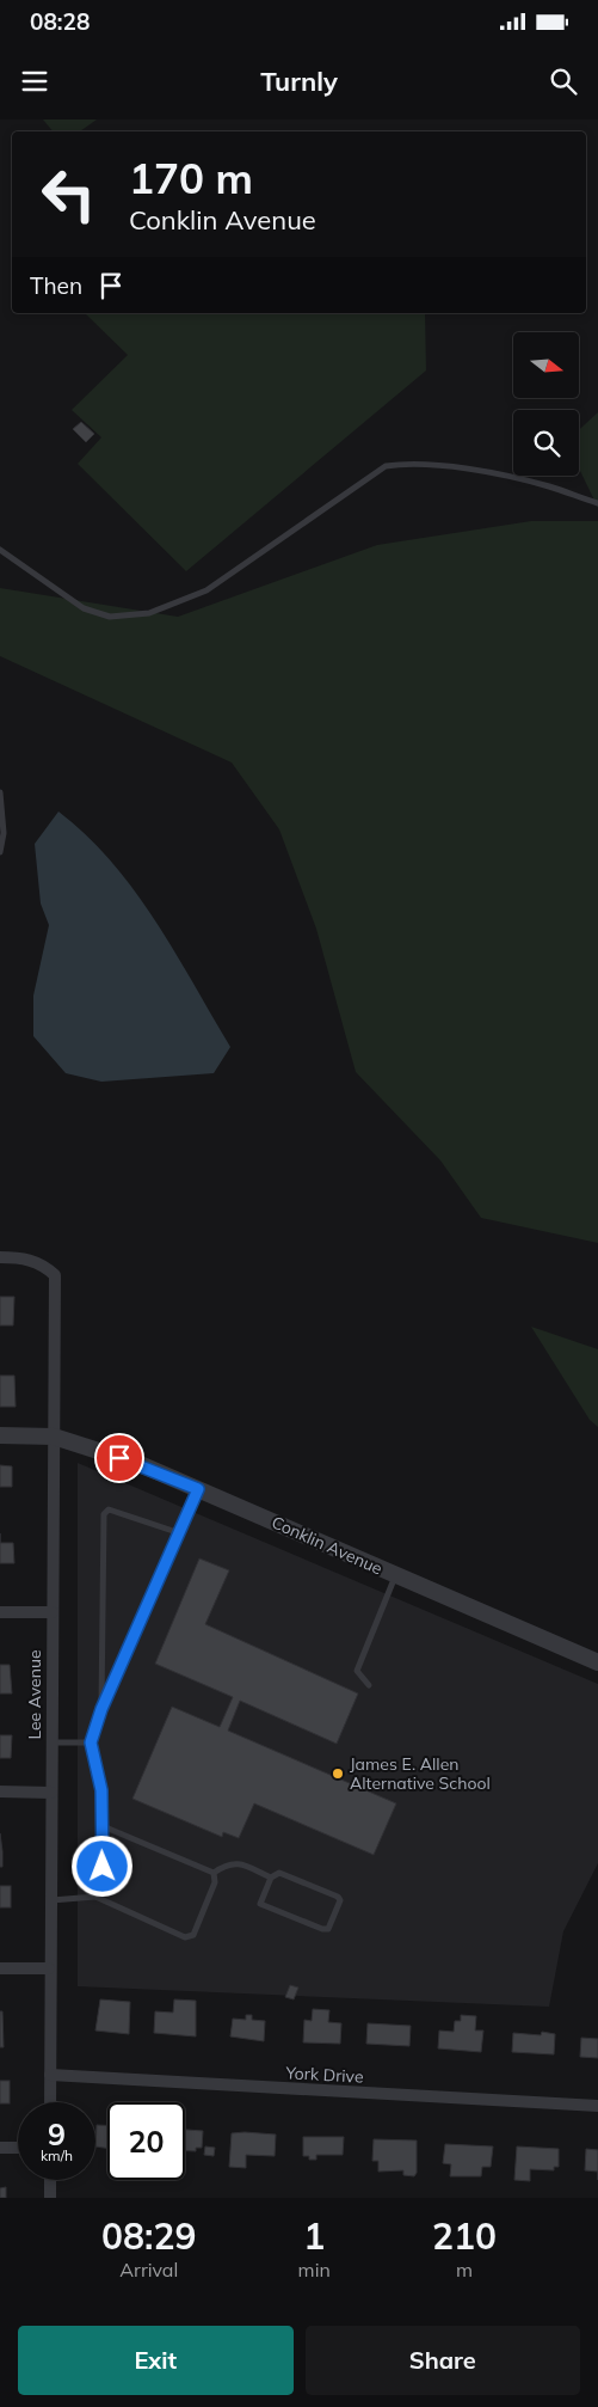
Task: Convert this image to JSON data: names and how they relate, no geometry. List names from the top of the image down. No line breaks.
{"streets":{"street":["Conklin Avenue","Lee Avenue","York Drive"]},"crossings":[["Conklin Avenue","Lee Avenue"],["Lee Avenue","York Drive"]],"places":["James E. Allen Alternative School"],"north":"right","page":{"status":"08:28","header":"Turnly","turn":["170 m","Conklin Avenue"],"then":"Then","speed":"9 km/h","limit":"20","eta":["08:29","Arrival","1","min","210","m"],"buttons":["Exit","Share"]}}
